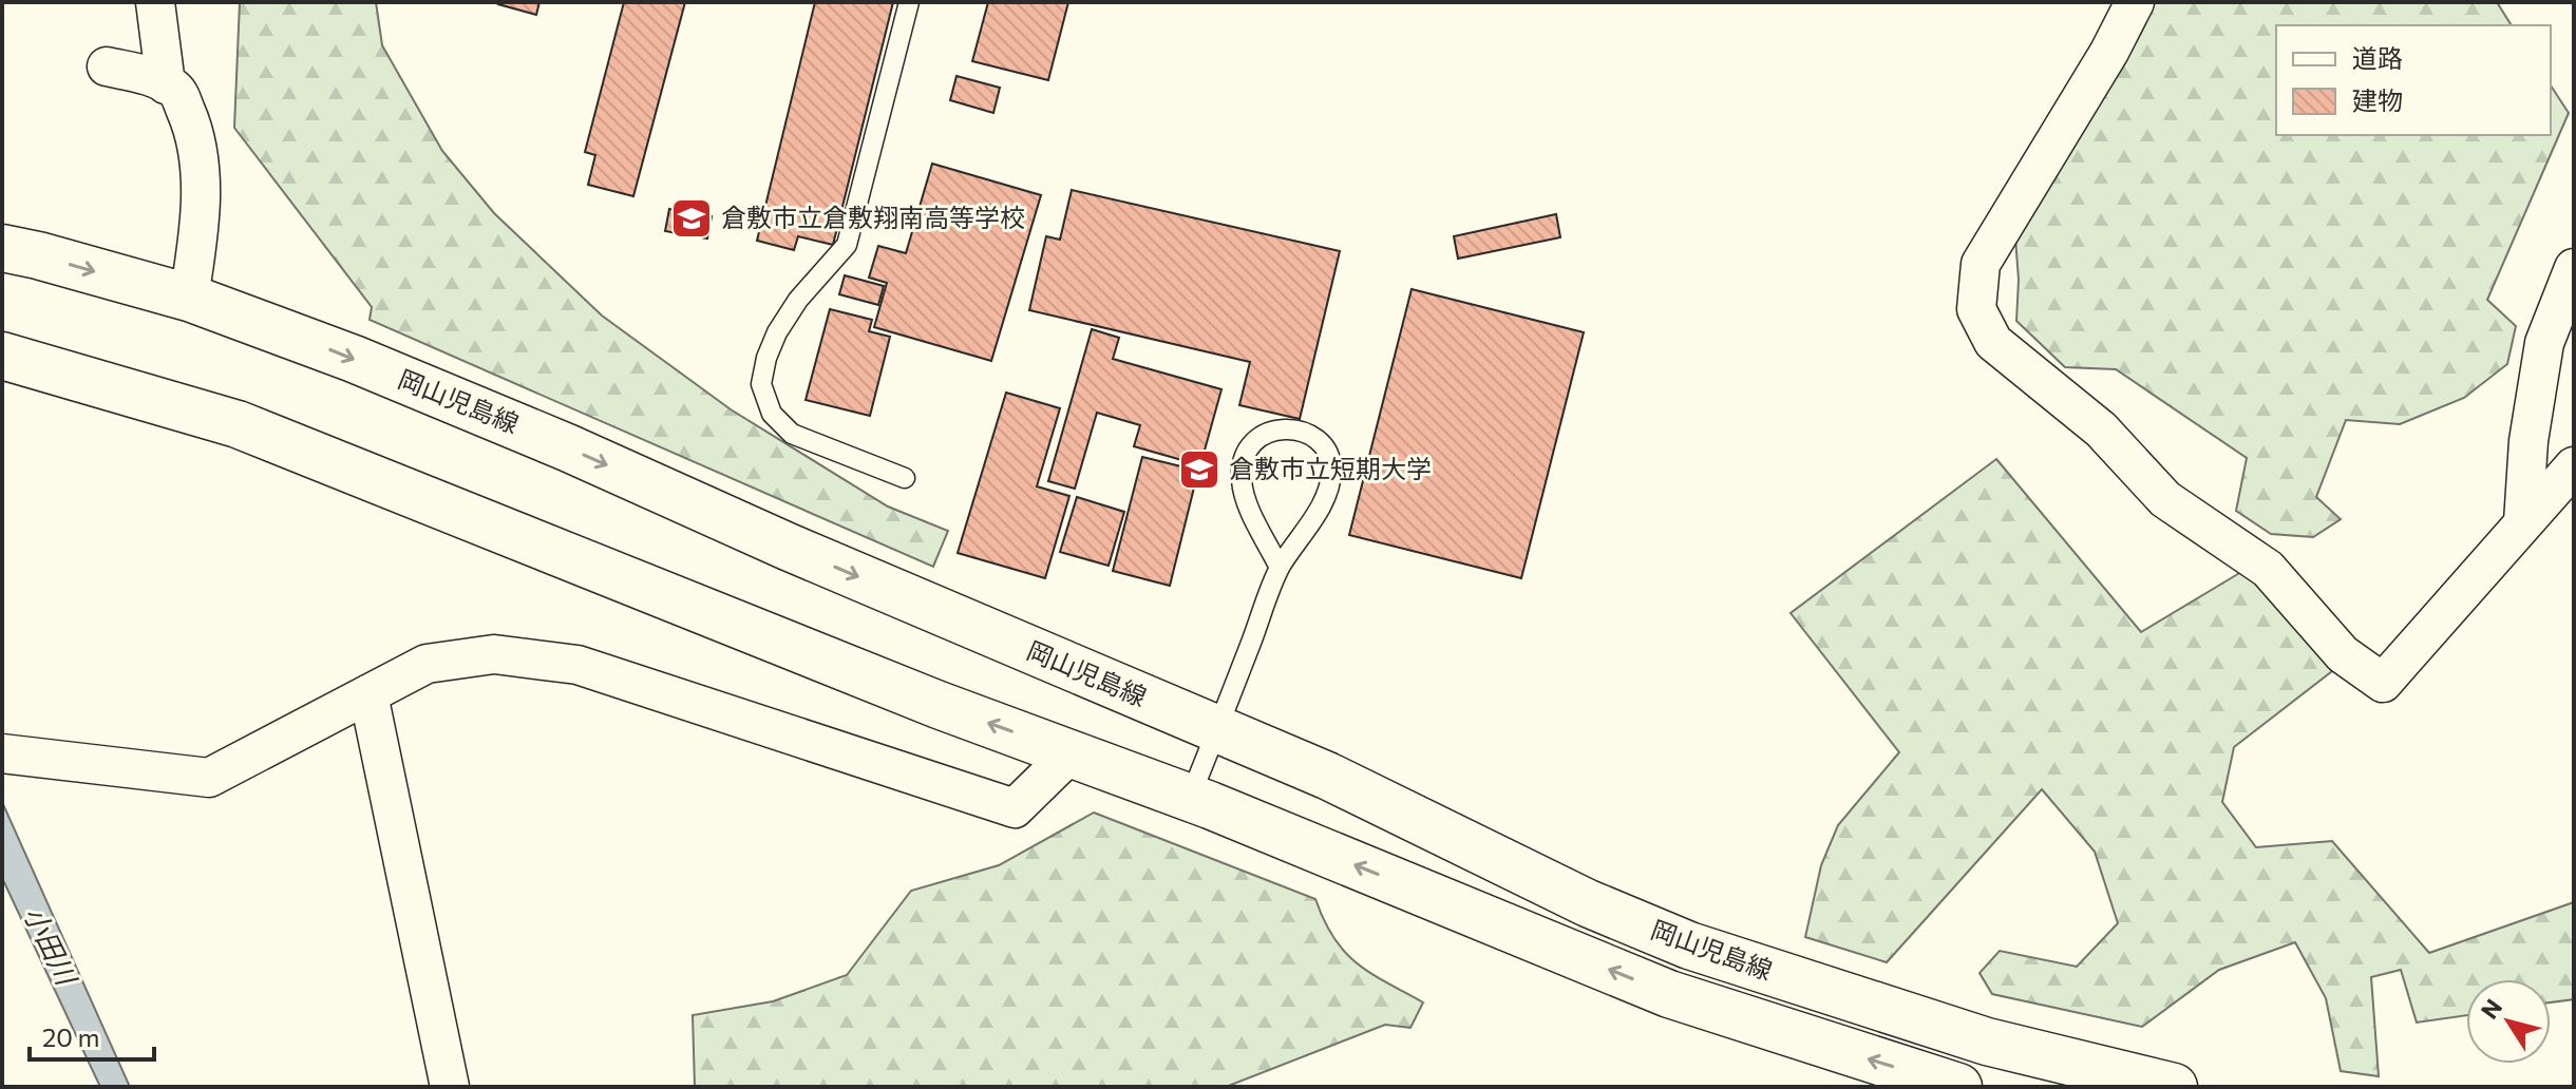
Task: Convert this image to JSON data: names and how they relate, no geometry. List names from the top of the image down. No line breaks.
{"streets":{"main road":["岡山児島線"]},"water":["小田川"],"places":{"school or university":["倉敷市立倉敷翔南高等学校","倉敷市立短期大学"]},"legend":["道路","建物"],"scale_bar":"20 m","north":"top left"}
